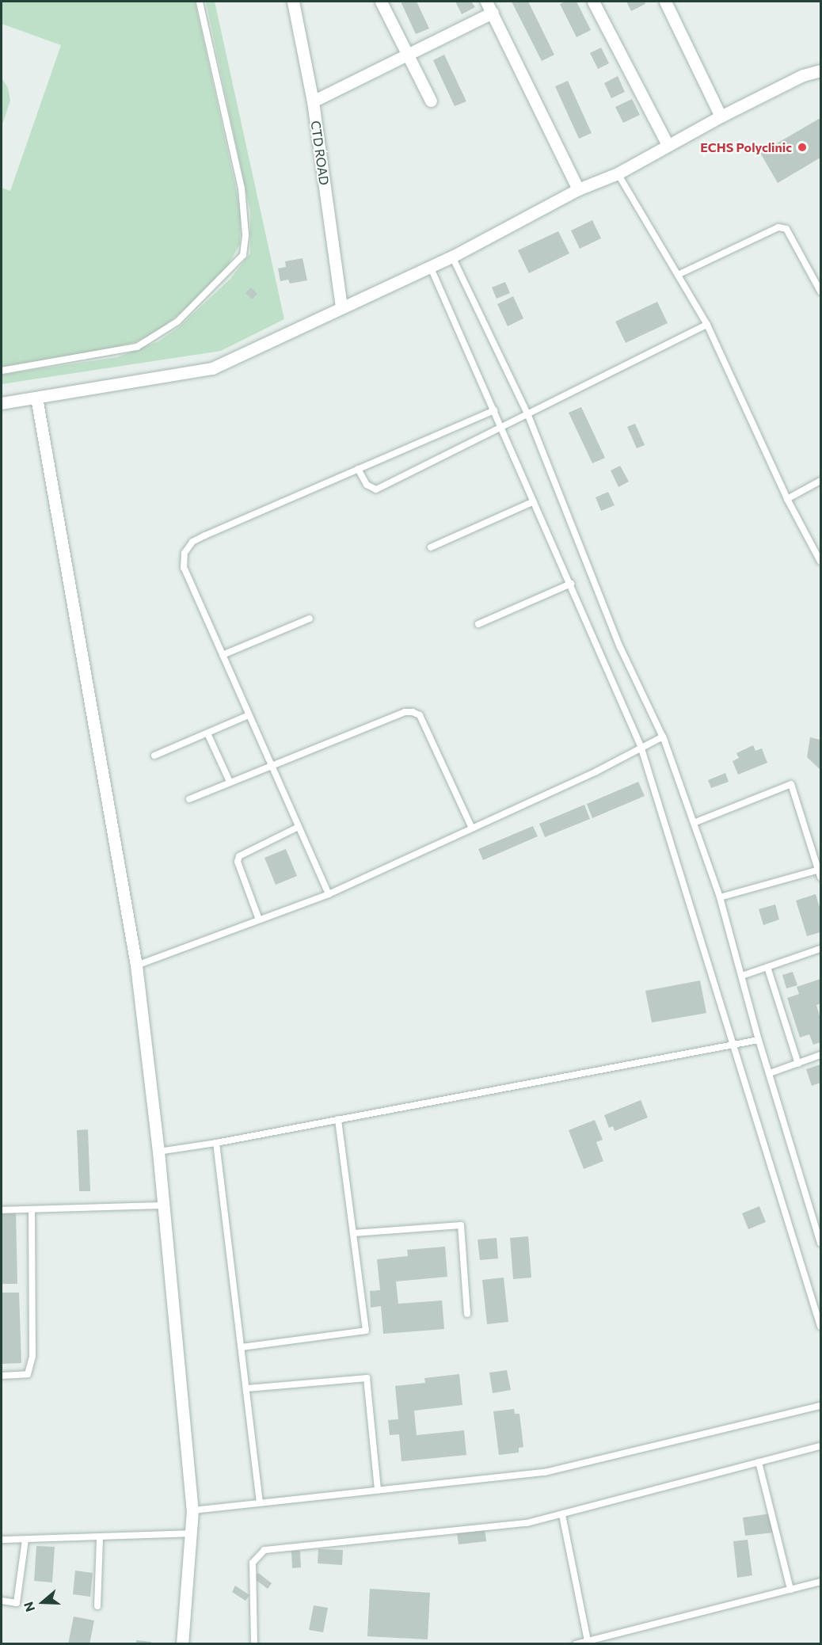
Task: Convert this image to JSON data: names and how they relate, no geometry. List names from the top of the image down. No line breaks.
{"streets":{"street":["CTD ROAD"]},"places":["ECHS Polyclinic"],"north":"left"}
